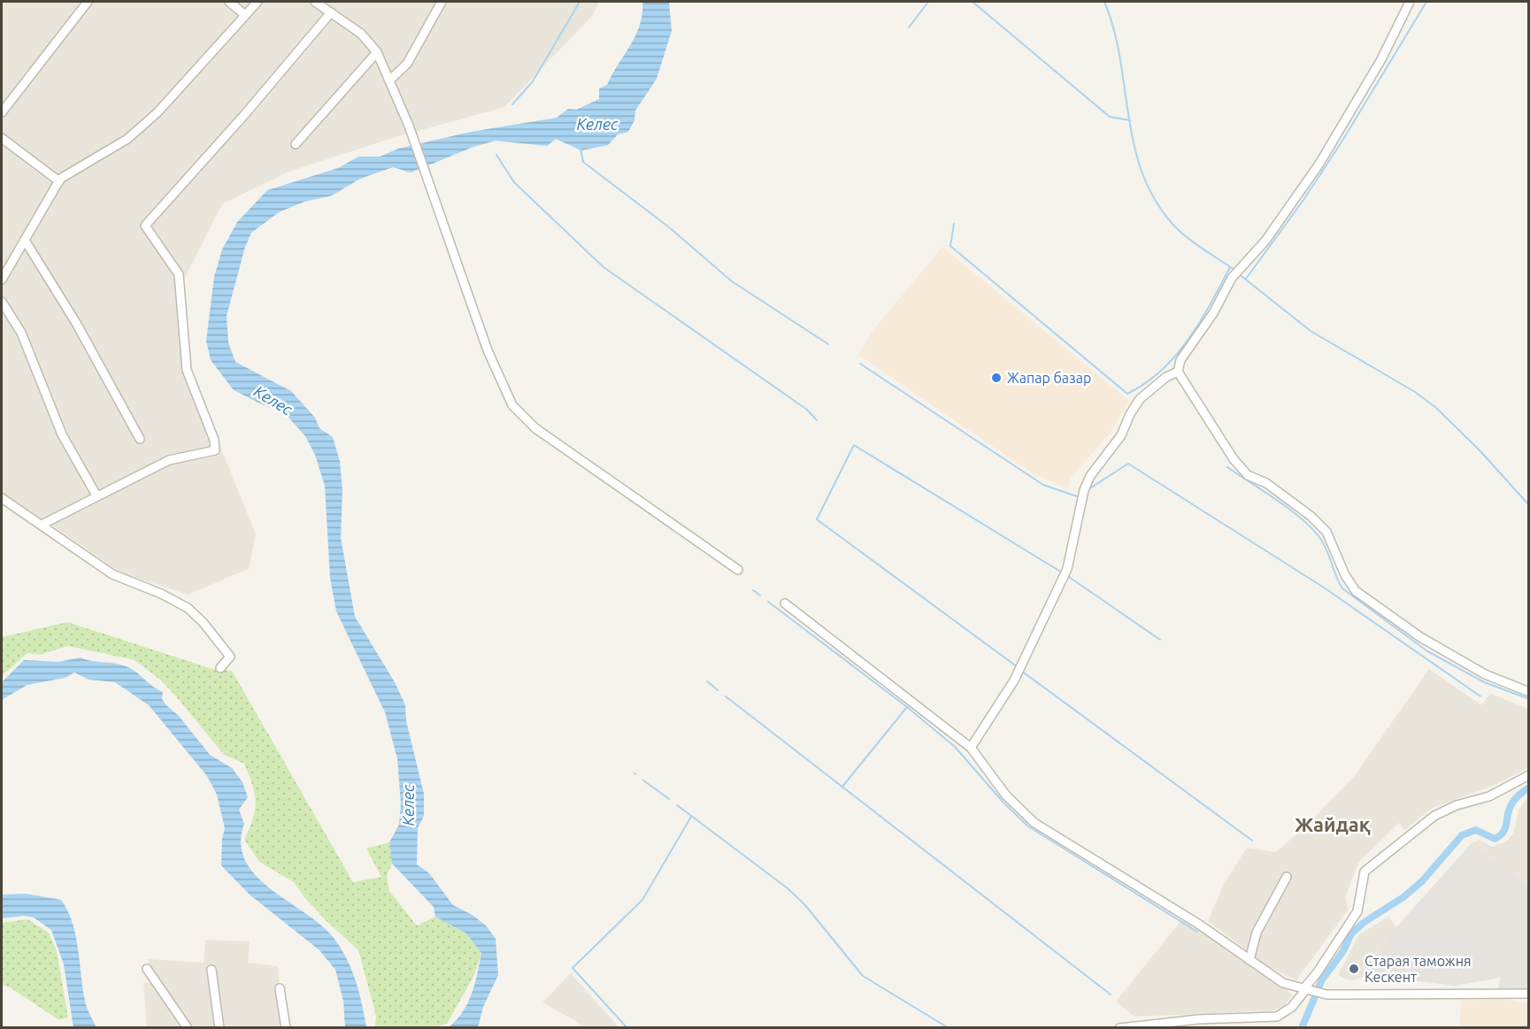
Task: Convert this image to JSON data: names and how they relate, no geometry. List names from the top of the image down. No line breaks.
{"districts":["Жайдақ"],"water":["Келес"],"places":["Жапар базар","Старая таможня Кескент"]}
